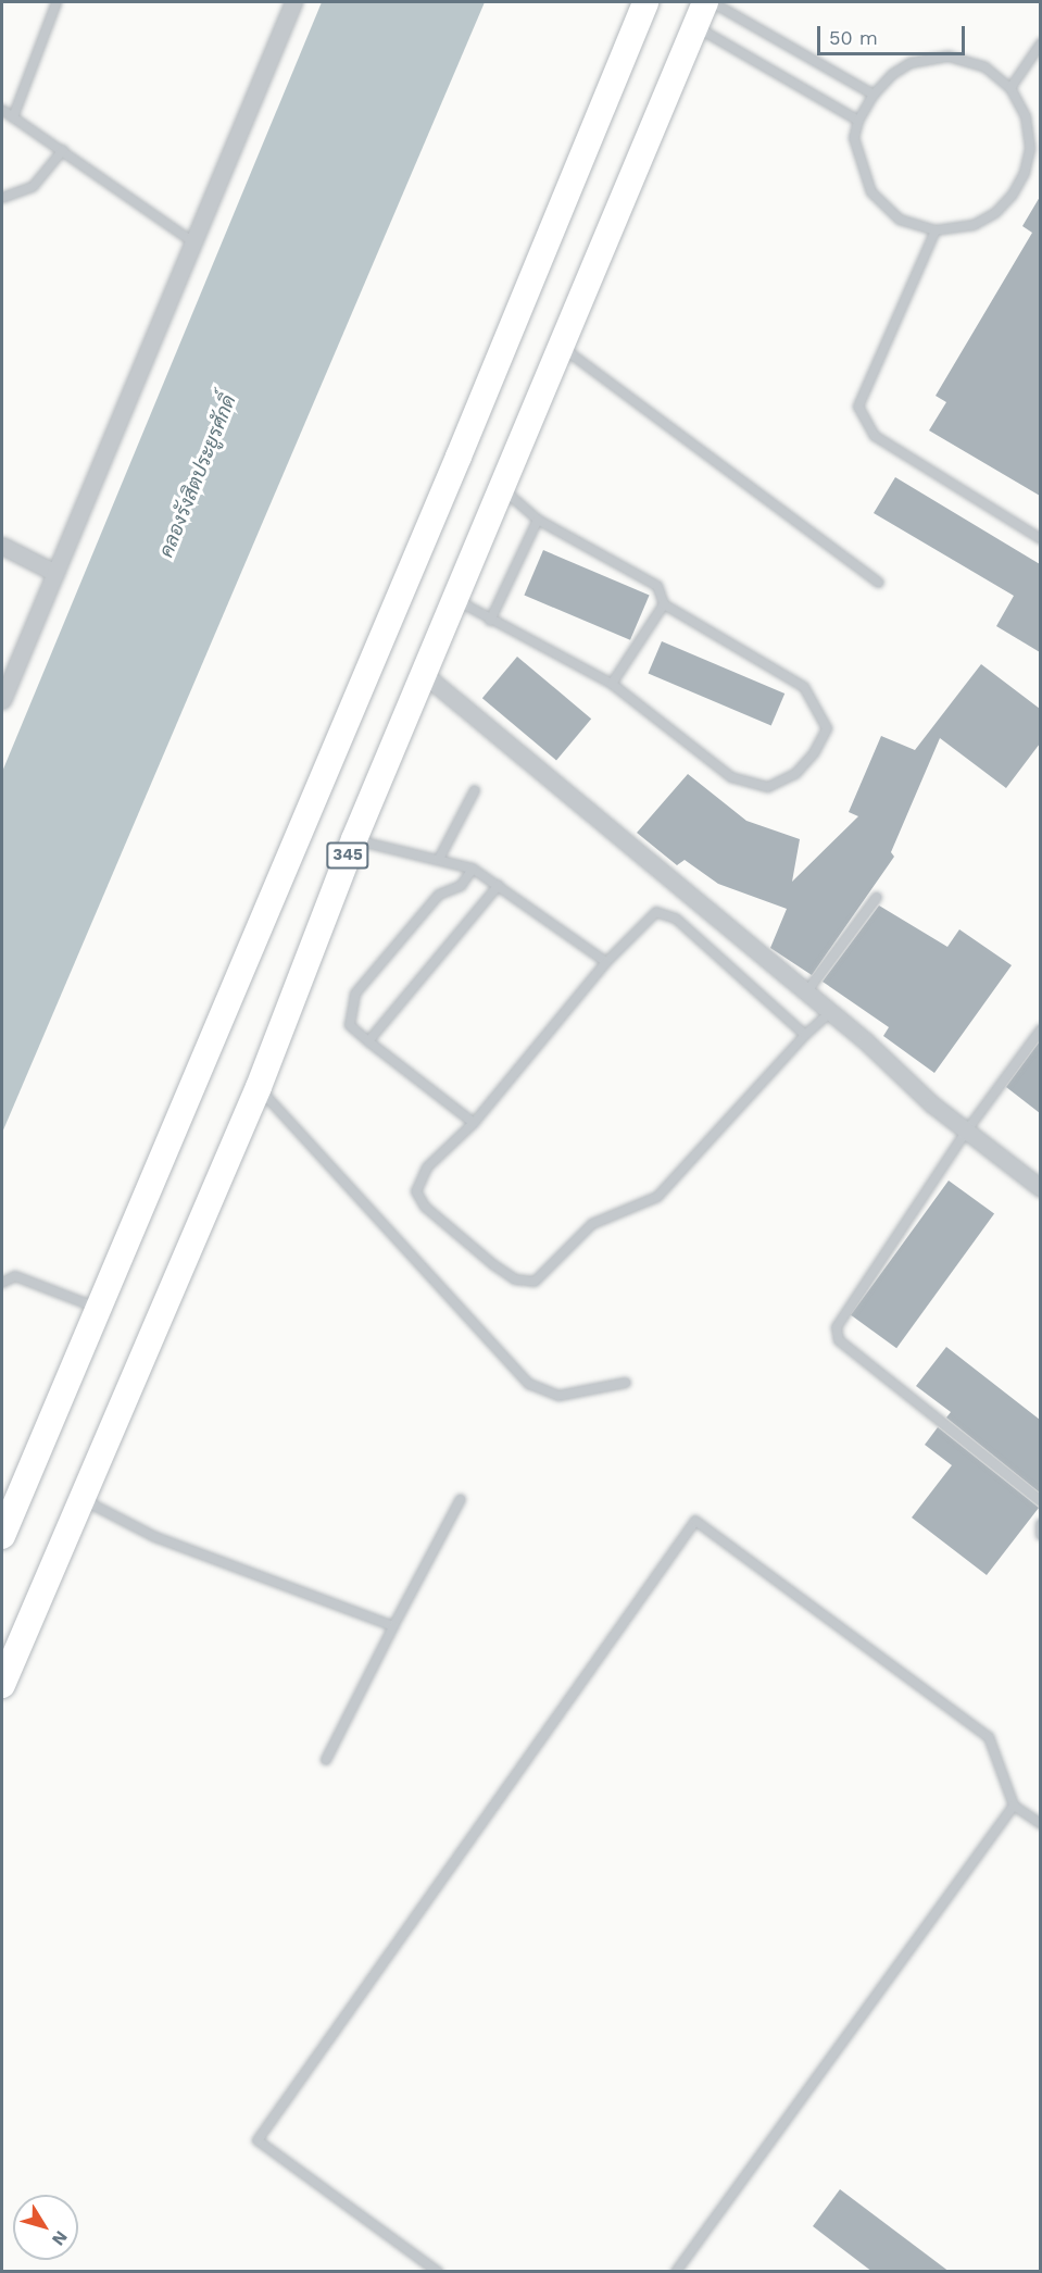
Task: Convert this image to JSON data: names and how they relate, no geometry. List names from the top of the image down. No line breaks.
{"streets":{"main road":["345"]},"water":["คลองรังสิตประยูรศักดิ์"],"scale_bar":"50 m","north":"bottom right"}
